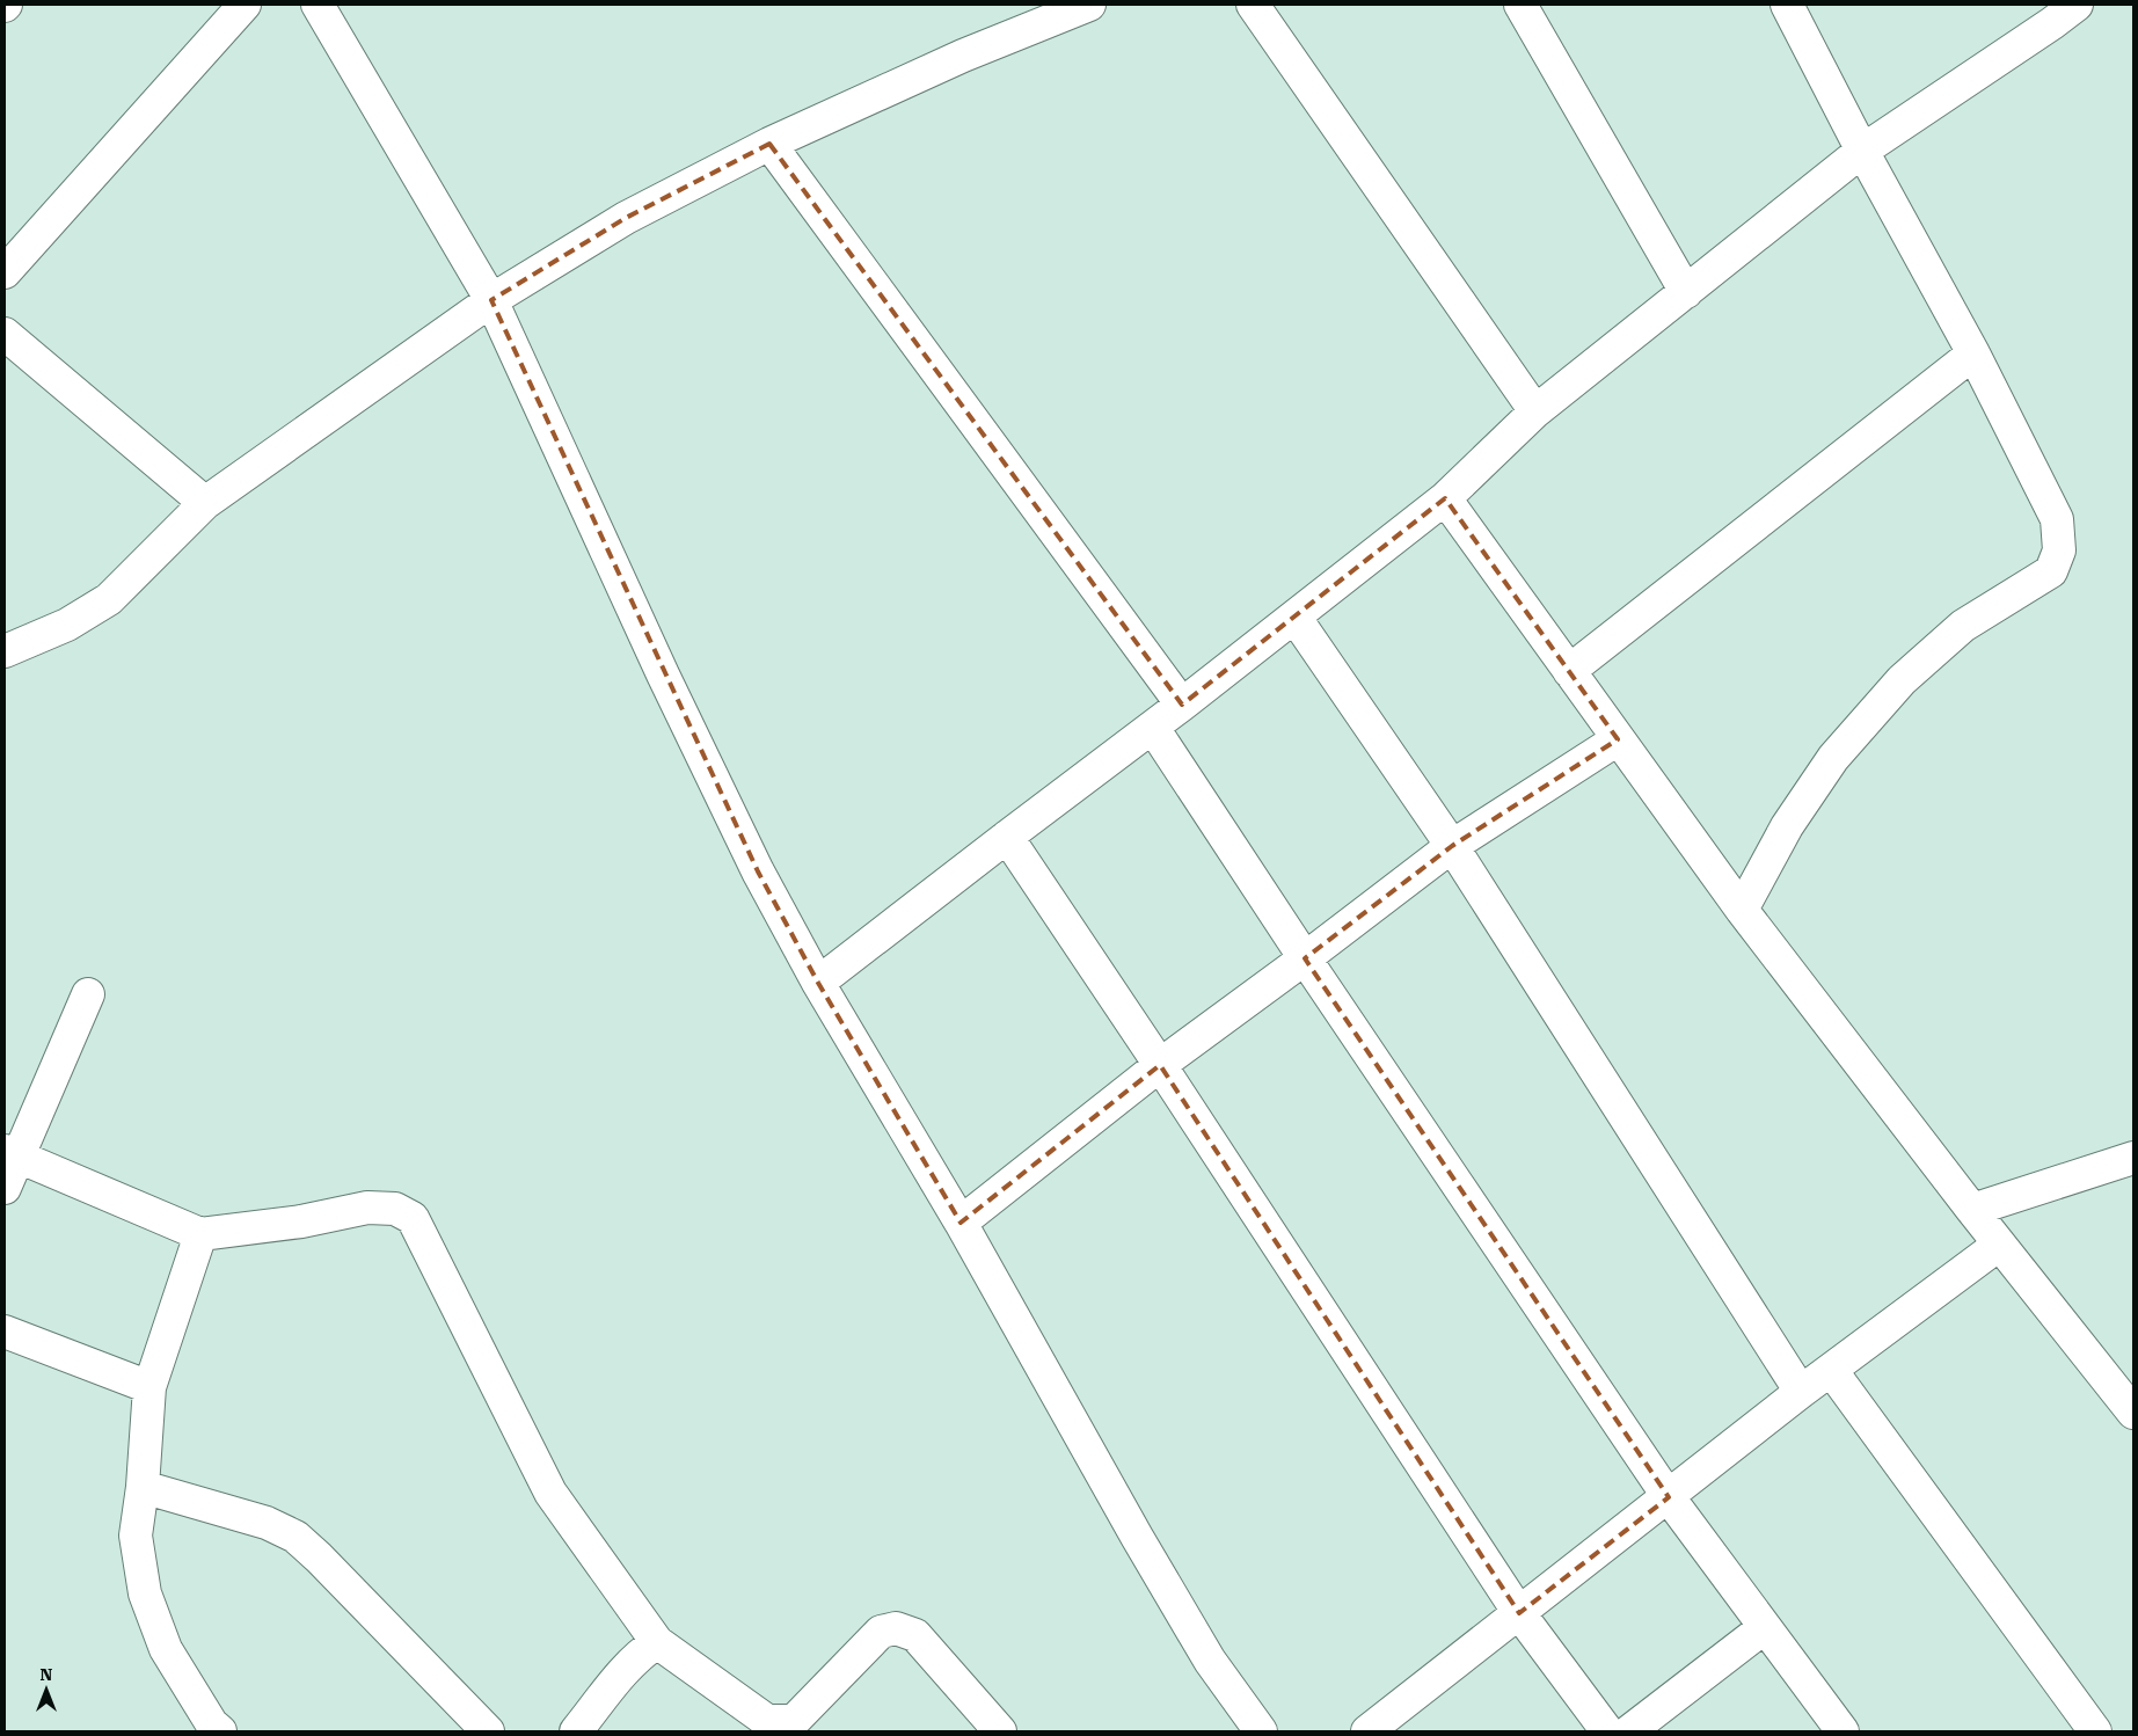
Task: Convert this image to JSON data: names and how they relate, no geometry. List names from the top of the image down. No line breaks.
{"north":"top"}
